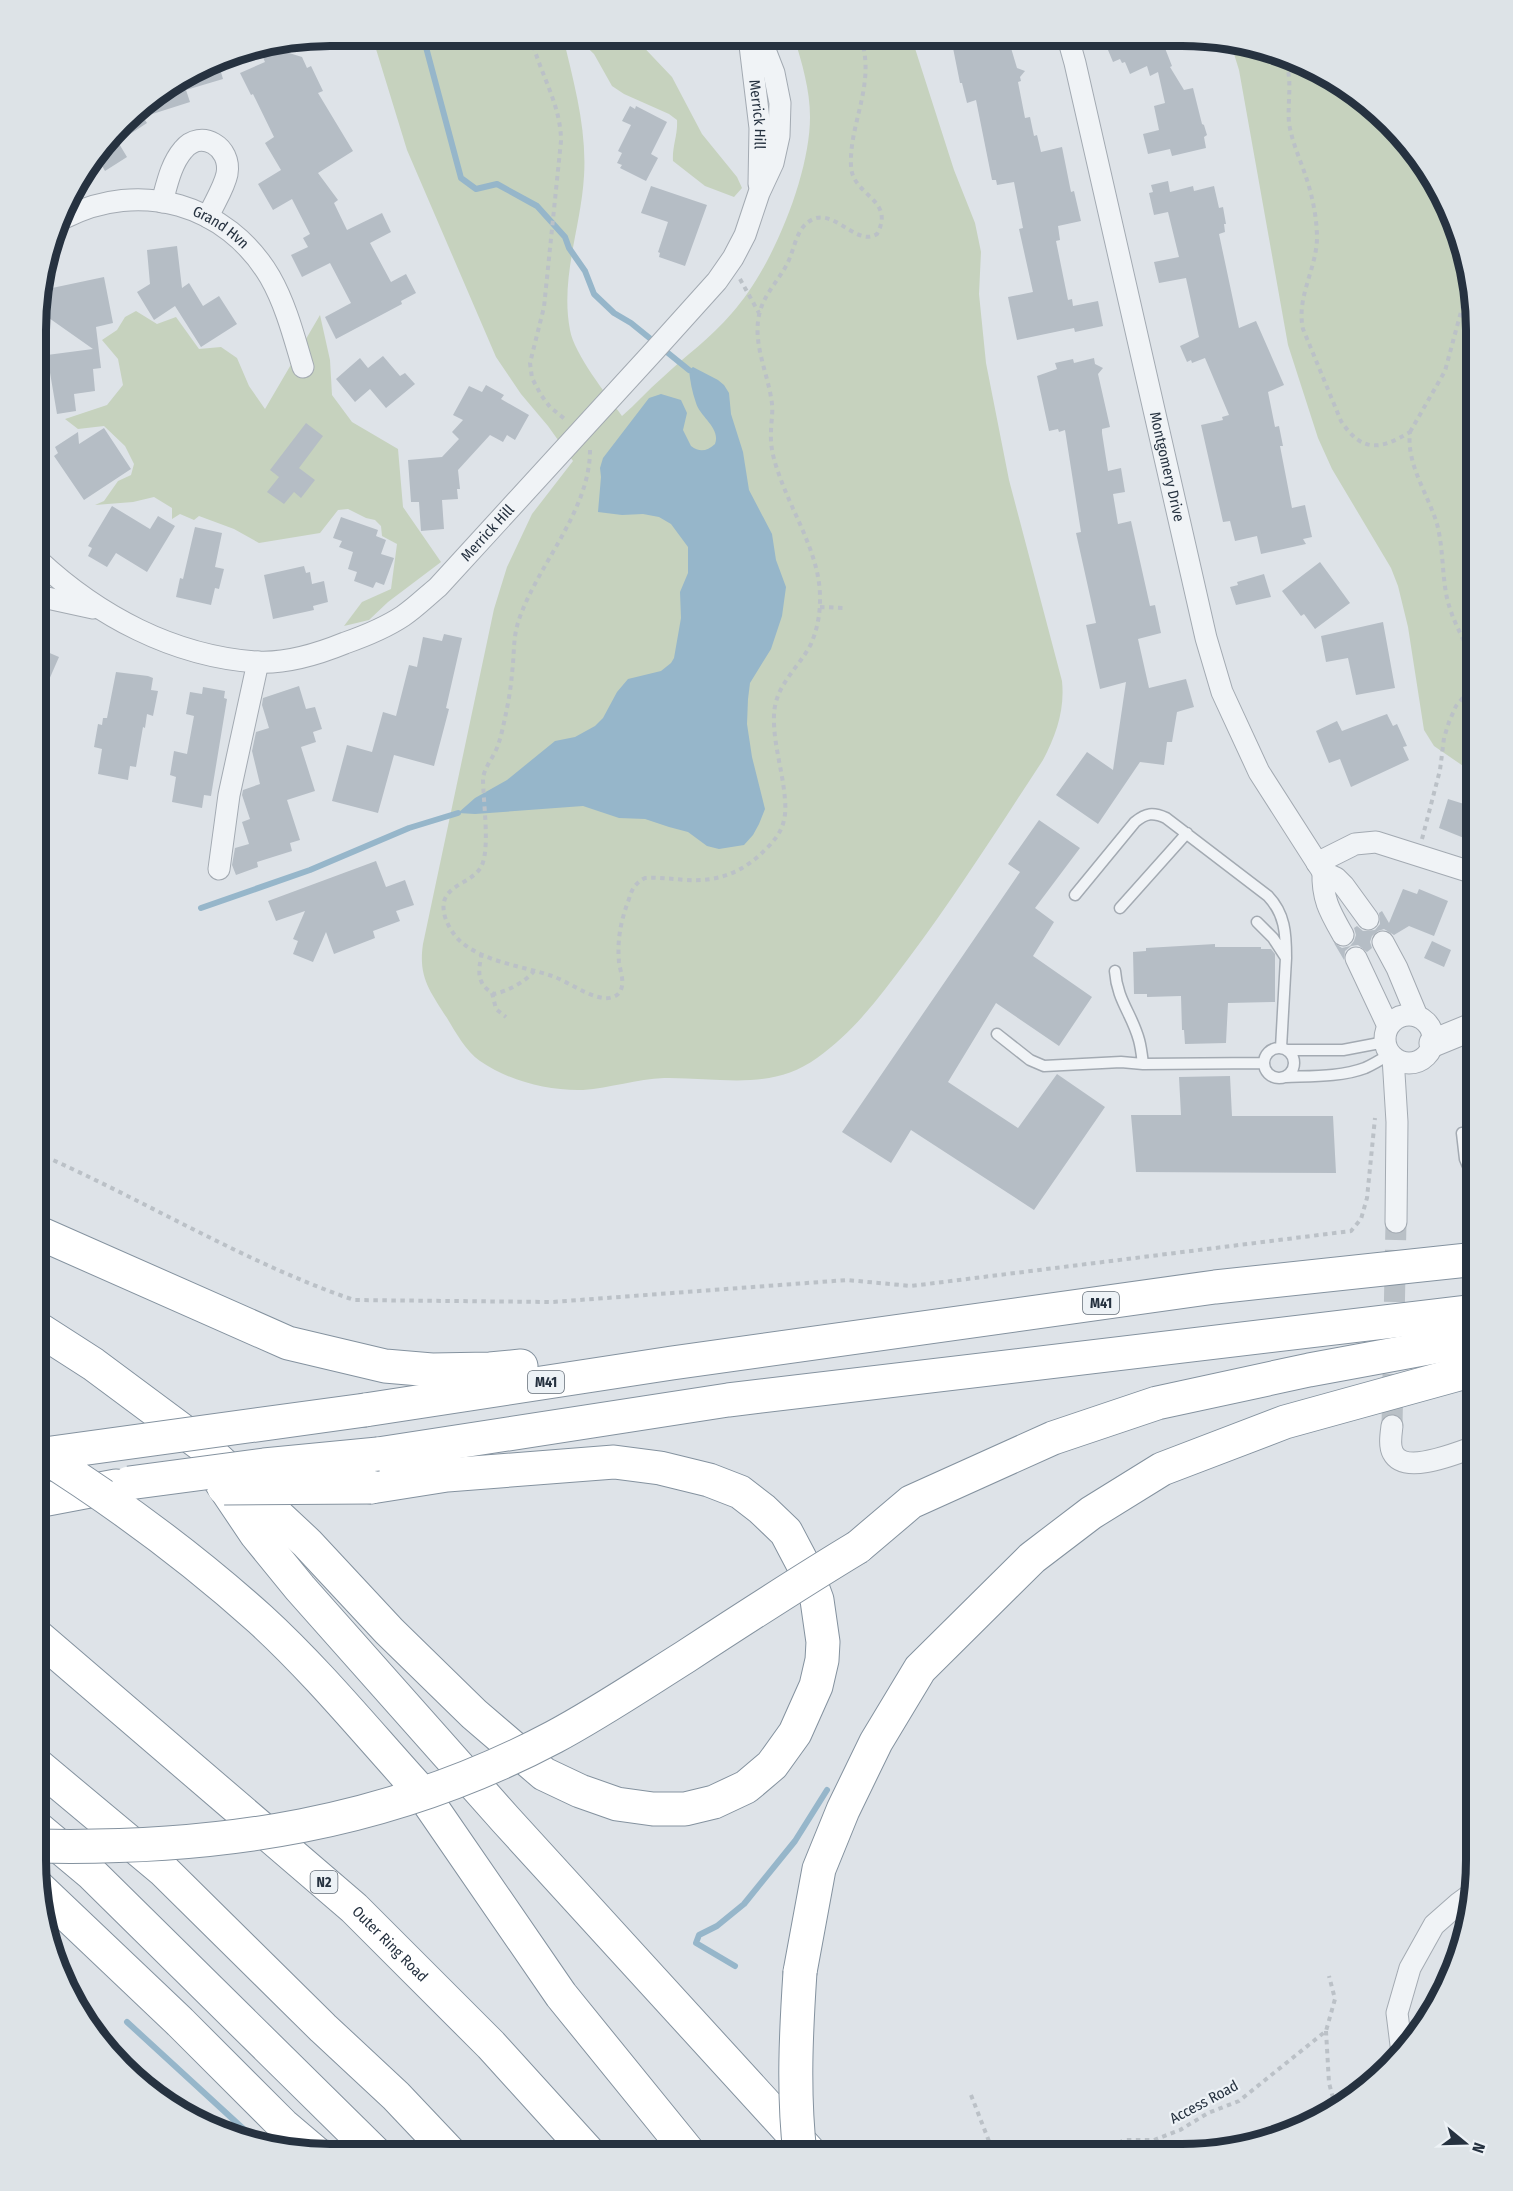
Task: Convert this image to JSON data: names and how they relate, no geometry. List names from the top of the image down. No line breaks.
{"streets":{"highway":["M41","N2","Outer Ring Road"],"street":["Merrick Hill","Grand Hvn","Montgomery Drive"],"path":["Access Road"]},"north":"right"}
